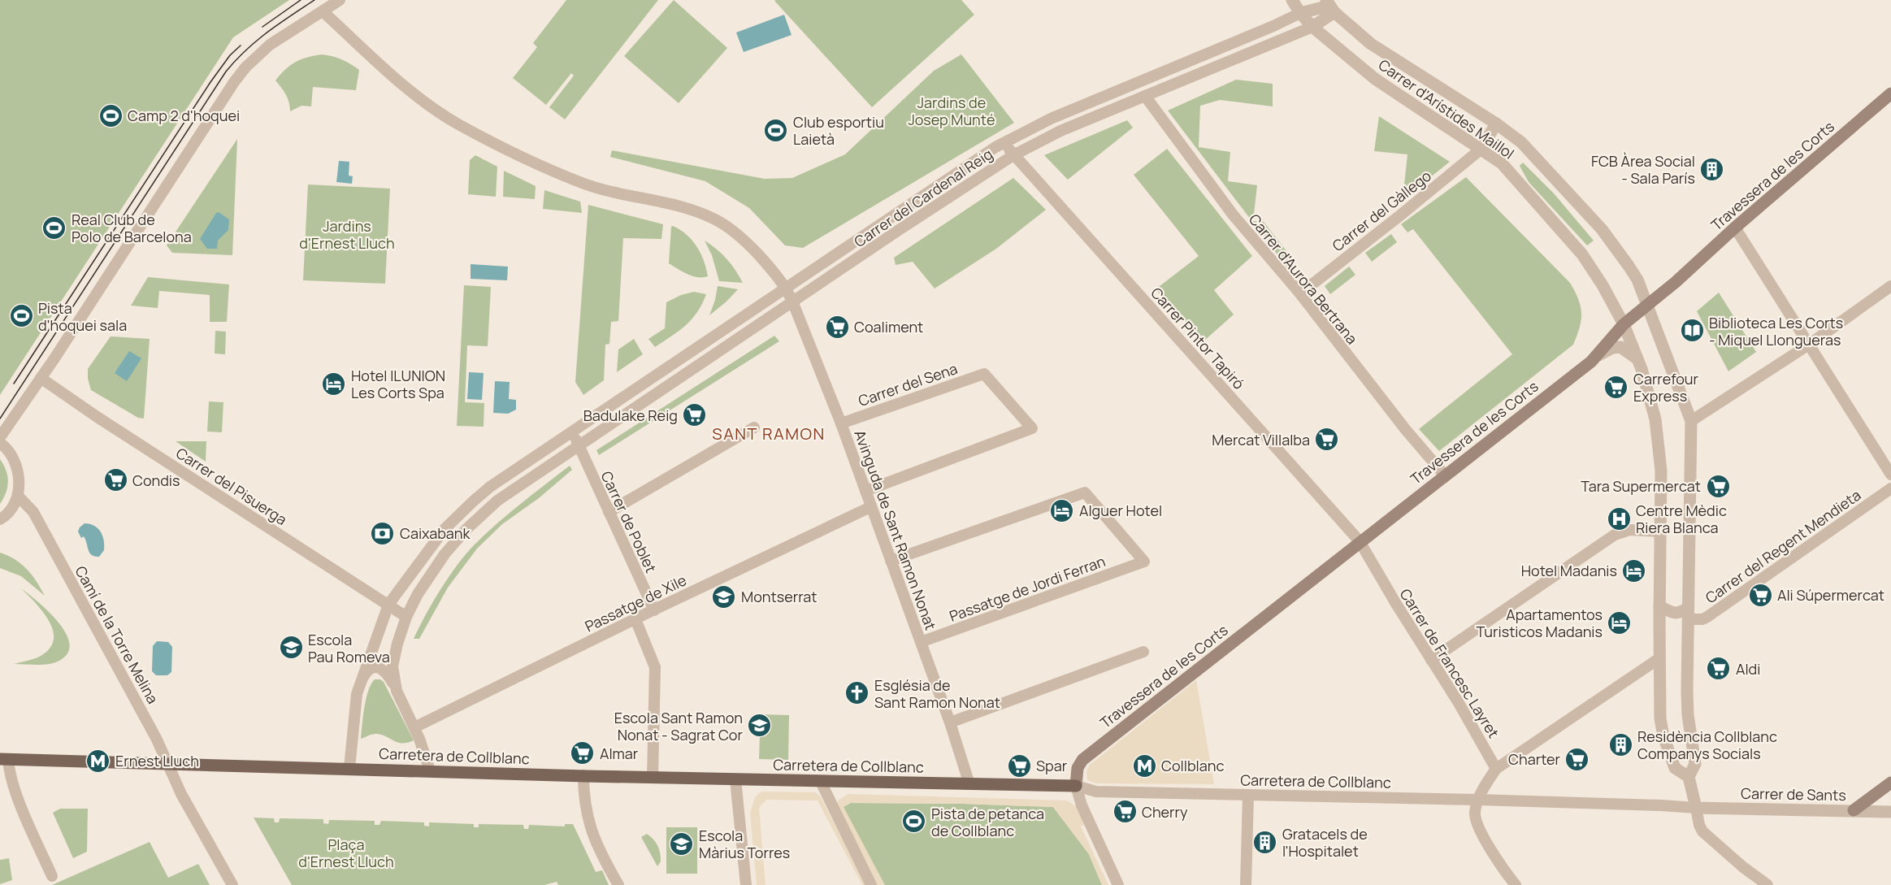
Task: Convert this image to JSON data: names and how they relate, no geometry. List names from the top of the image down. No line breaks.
{"streets":{"main road":["Travessera de les Corts","Carretera de Collblanc"],"street":["Carrer d'Arístides Maillol","Carrer del Cardenal Reig","Carrer del Gàllego","Carrer d'Aurora Bertrana","Carrer Pintor Tapiró","Carrer del Sena","Carrer del Pisuerga","Carrer de Poblet","Avinguda de Sant Ramon Nonat","Carrer del Regent Mendieta","Passatge de Jordi Ferran","Passatge de Xile","Camí de la Torre Melina","Carrer de Francesc Layret","Carrer de Sants"]},"crossings":[["Carrer d'Arístides Maillol","Travessera de les Corts"],["Carrer d'Arístides Maillol","Carrer del Cardenal Reig"],["Carrer d'Arístides Maillol","Carrer del Gàllego"],["Travessera de les Corts","Carrer d'Aurora Bertrana"],["Travessera de les Corts","Carrer Pintor Tapiró"],["Travessera de les Corts","Carrer de Francesc Layret"],["Travessera de les Corts","Carretera de Collblanc"],["Carrer del Cardenal Reig","Carrer d'Aurora Bertrana"],["Carrer del Cardenal Reig","Carrer Pintor Tapiró"],["Carrer del Cardenal Reig","Carrer del Pisuerga"],["Carrer del Cardenal Reig","Carrer de Poblet"],["Carrer del Cardenal Reig","Avinguda de Sant Ramon Nonat"],["Carrer del Cardenal Reig","Passatge de Xile"],["Carrer del Cardenal Reig","Carretera de Collblanc"],["Carrer del Gàllego","Carrer d'Aurora Bertrana"],["Carrer Pintor Tapiró","Carrer de Francesc Layret"],["Carrer del Sena","Avinguda de Sant Ramon Nonat"],["Carrer de Poblet","Passatge de Xile"],["Avinguda de Sant Ramon Nonat","Passatge de Jordi Ferran"],["Avinguda de Sant Ramon Nonat","Passatge de Xile"],["Avinguda de Sant Ramon Nonat","Carretera de Collblanc"],["Camí de la Torre Melina","Carretera de Collblanc"],["Carretera de Collblanc","Carrer de Sants"]],"districts":["SANT RAMON"],"parks":["Jardins de Josep Munté","Jardins d'Ernest Lluch","Plaça d'Ernest Lluch"],"places":{"sports":["Camp 2 d'hoquei","Club esportiu Laietà","Real Club de Polo de Barcelona","Pista d'hoquei sala","Pista de petanca de Collblanc"],"building":["FCB Àrea Social - Sala París","Residència Collblanc Companys Socials","Gratacels de l'Hospitalet"],"supermarket":["Coaliment","Carrefour Express","Badulake Reig","Mercat Villalba","Condis","Tara Supermercat","Ali Súpermercat","Aldi","Almar","Charter","Spar","Cherry"],"library":["Biblioteca Les Corts - Miquel Llongueras"],"hotel":["Hotel ILUNION Les Corts Spa","Alguer Hotel","Hotel Madanis","Apartamentos Turisticos Madanis"],"hospital":["Centre Mèdic Riera Blanca"],"bank":["Caixabank"],"school or university":["Montserrat","Escola Pau Romeva","Escola Sant Ramon Nonat - Sagrat Cor","Escola Màrius Torres"],"church":["Església de Sant Ramon Nonat"],"metro station":["Ernest Lluch","Collblanc"]}}
